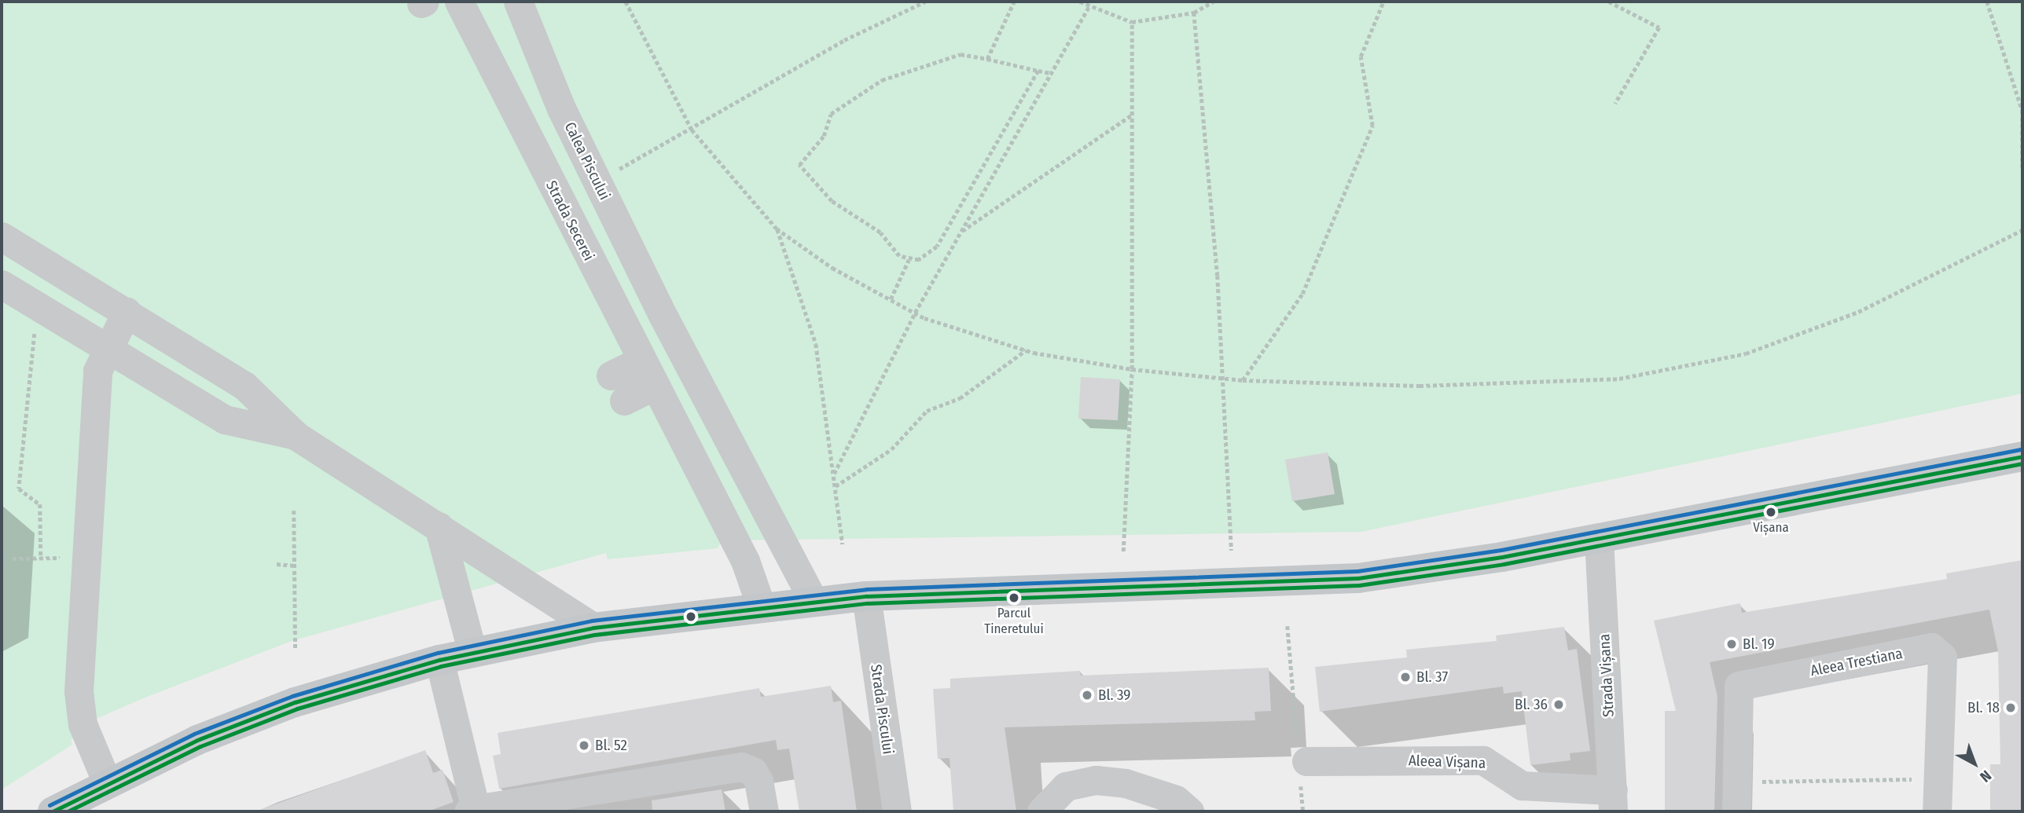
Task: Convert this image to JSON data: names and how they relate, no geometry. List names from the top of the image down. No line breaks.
{"streets":{"street":["Calea Piscului","Strada Secerei","Aleea Trestiana","Strada Vișana","Strada Piscului","Aleea Vișana"]},"crossings":[["Strada Vișana","Aleea Vișana"]],"places":["Vișana","Parcul Tineretului","Bl. 19","Bl. 37","Bl. 39","Bl. 36","Bl. 18","Bl. 52"],"north":"bottom right"}
